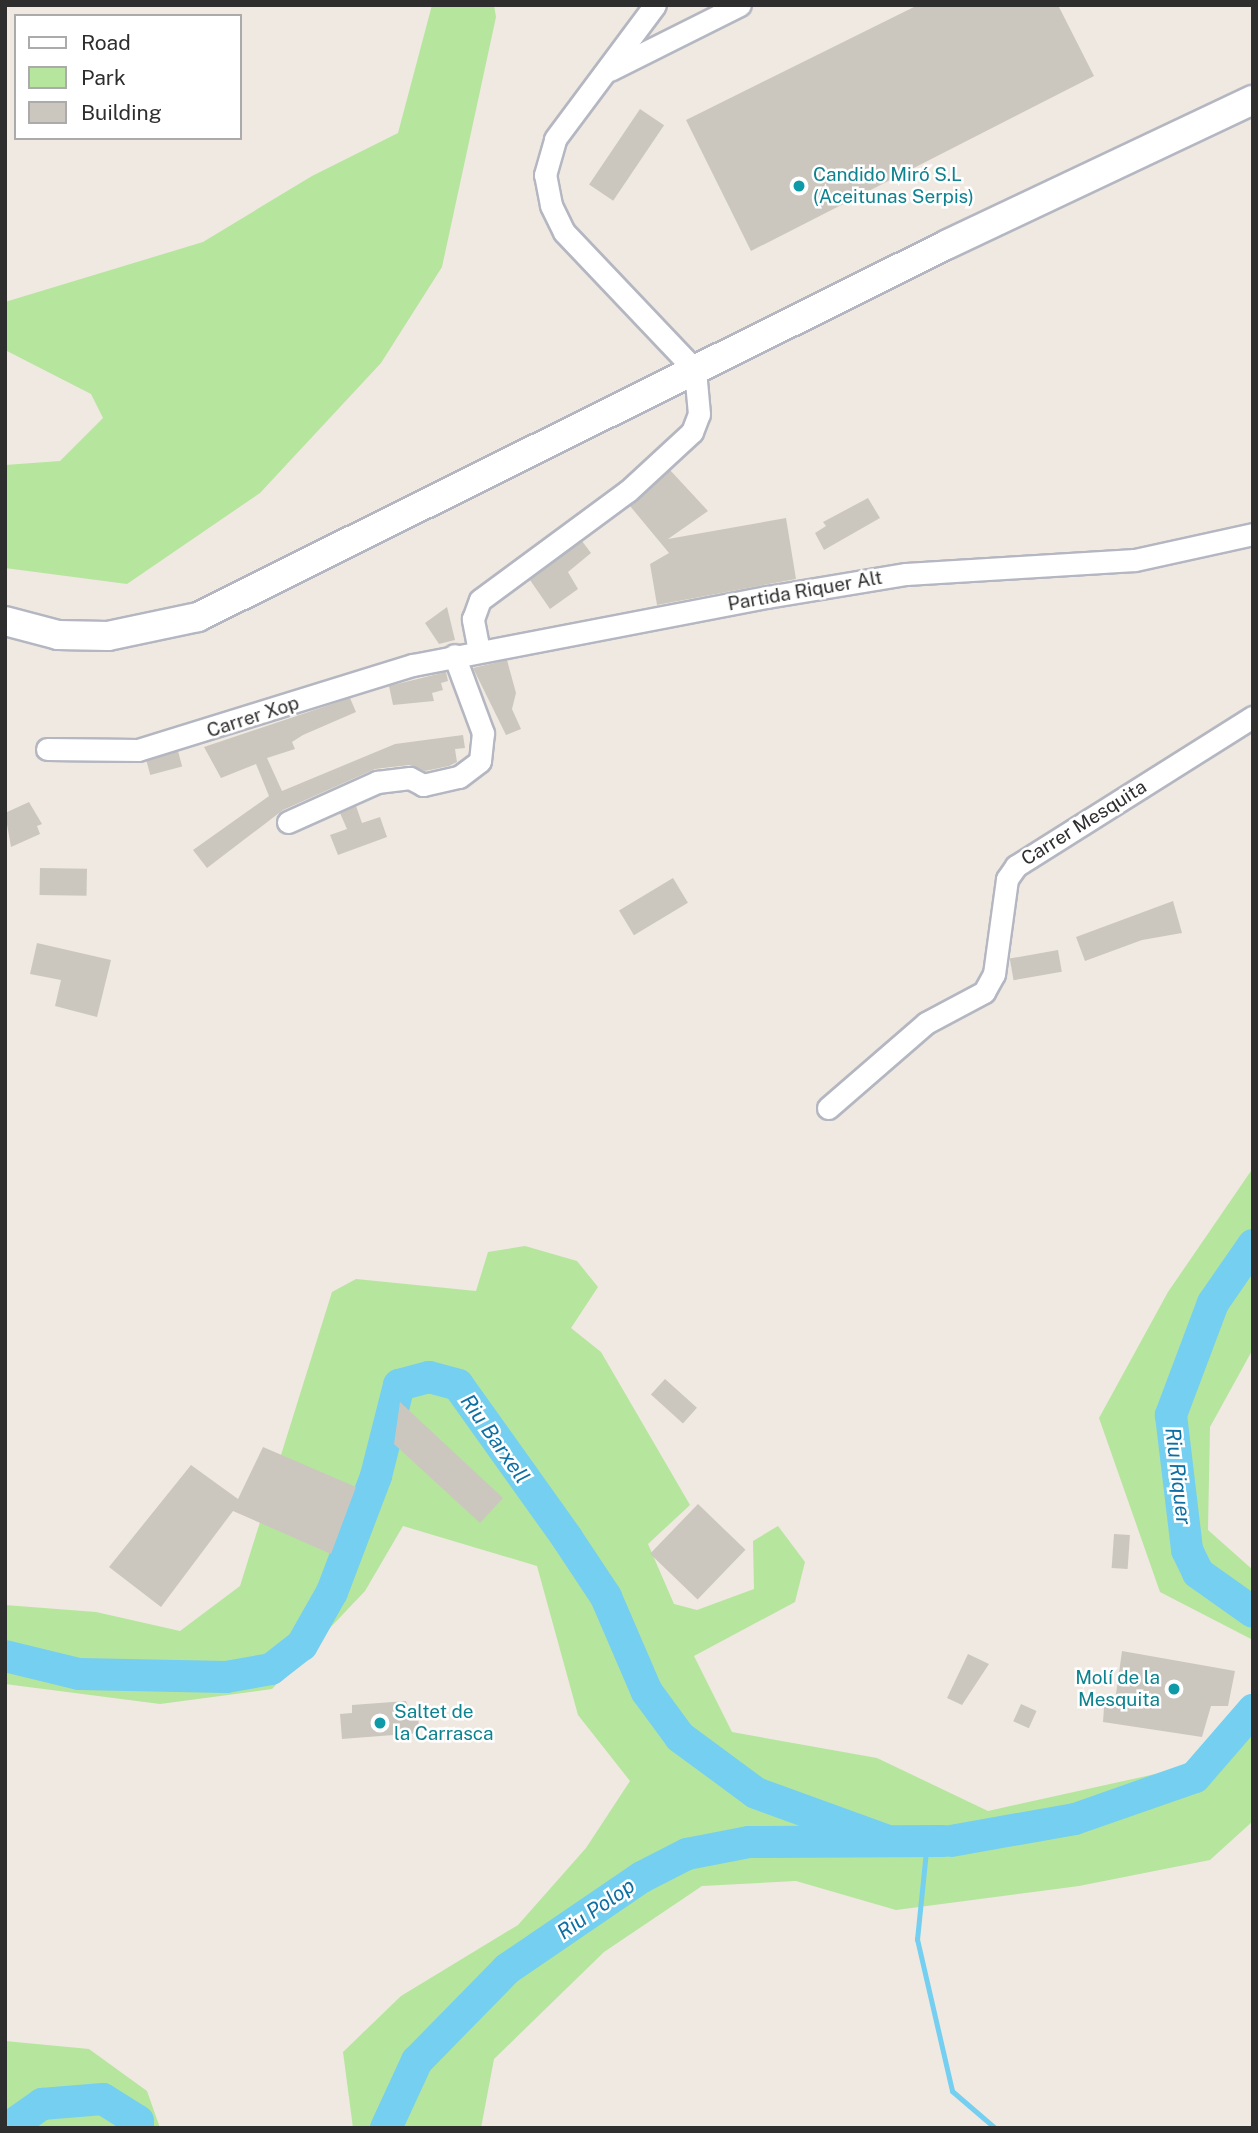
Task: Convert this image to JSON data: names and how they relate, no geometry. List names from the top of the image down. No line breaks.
{"streets":{"street":["Partida Riquer Alt","Carrer Xop","Carrer Mesquita"]},"crossings":[["Partida Riquer Alt","Carrer Xop"]],"water":["Riu Barxell","Riu Riquer","Riu Polop"],"places":["Candido Miró S.L (Aceitunas Serpis)","Molí de la Mesquita","Saltet de la Carrasca"],"legend":["Road","Park","Building"]}
